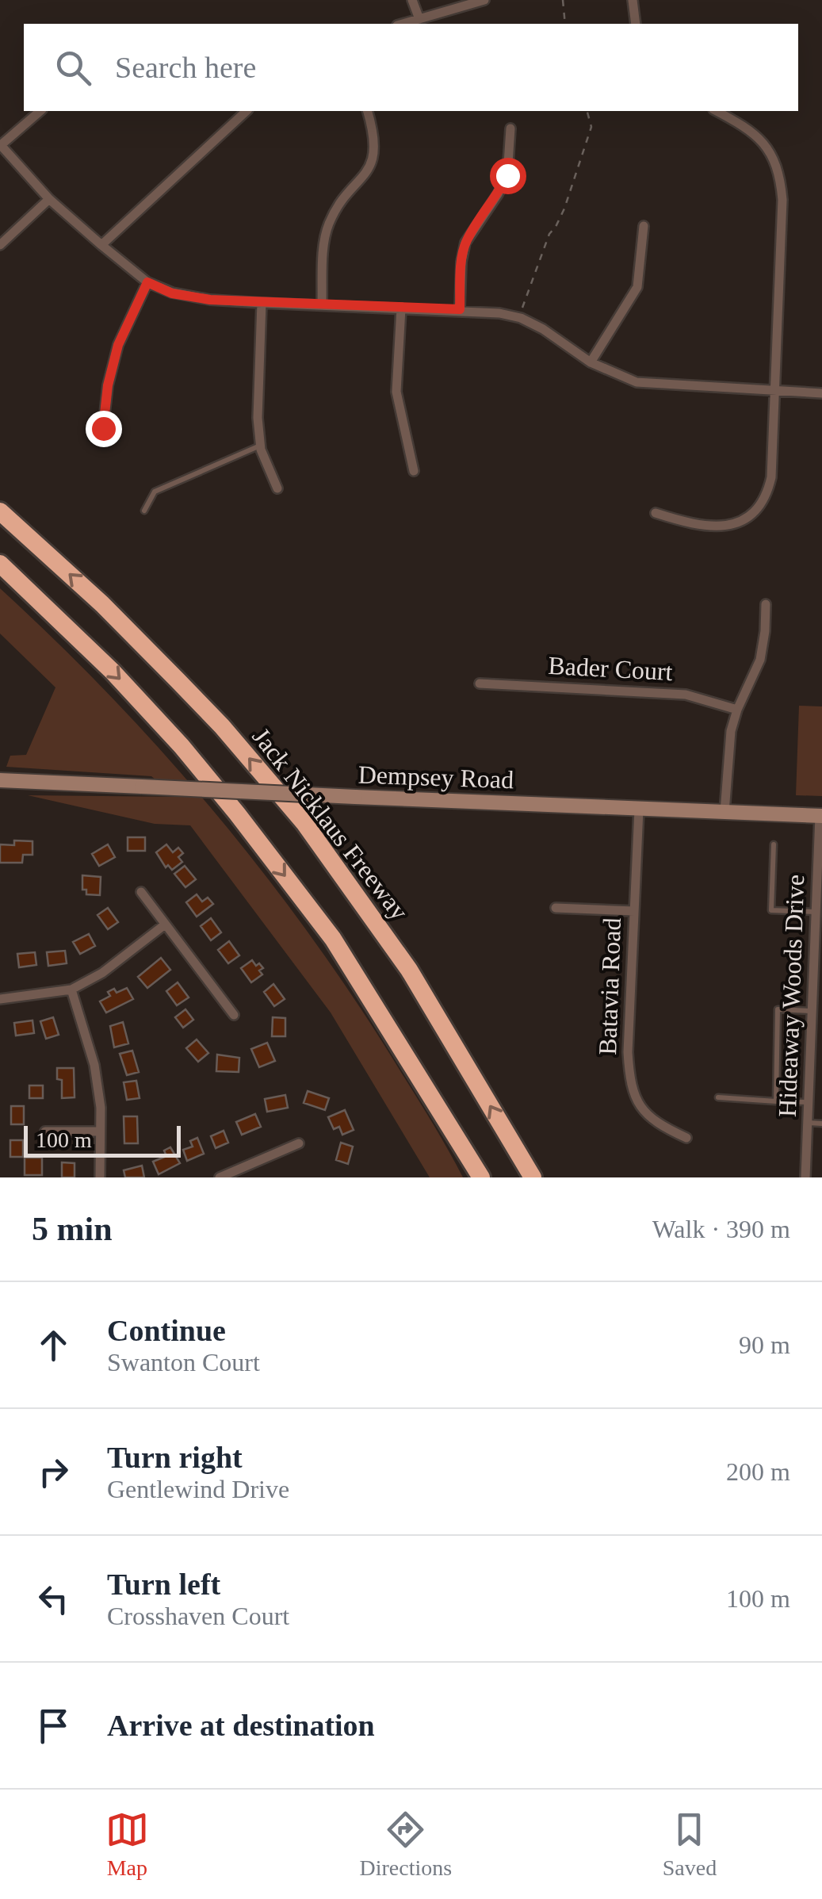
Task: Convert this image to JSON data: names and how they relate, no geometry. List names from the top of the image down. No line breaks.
{"streets":{"highway":["Jack Nicklaus Freeway"],"main road":["Dempsey Road"],"street":["Bader Court","Batavia Road","Hideaway Woods Drive"]},"crossings":[["Dempsey Road","Batavia Road"],["Dempsey Road","Hideaway Woods Drive"]],"scale_bar":"100 m","page":{"search":"Search here","scale":"100 m","heading":["5 min","Walk · 390 m"],"list":[["Continue","Swanton Court","90 m"],["Turn right","Gentlewind Drive","200 m"],["Turn left","Crosshaven Court","100 m"],"Arrive at destination"],"nav":["Map","Directions","Saved"]}}
